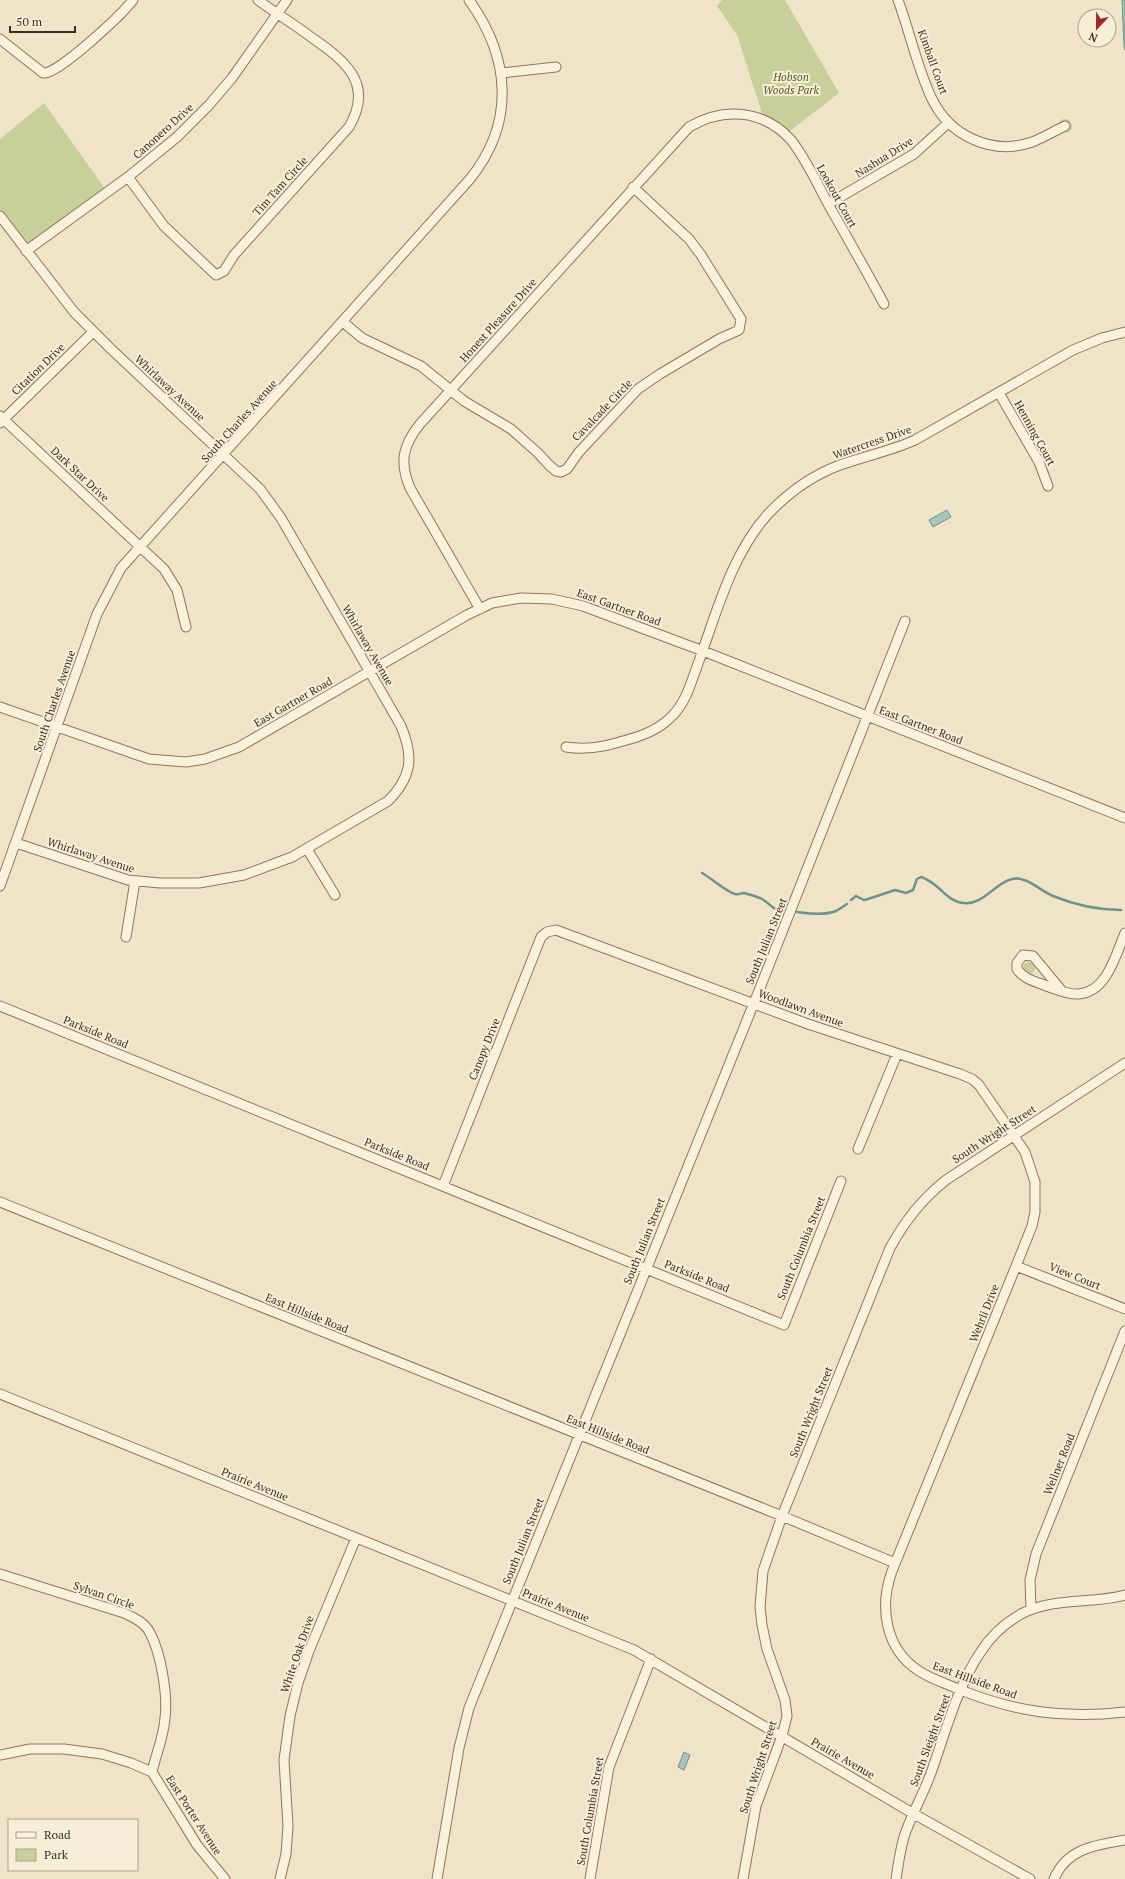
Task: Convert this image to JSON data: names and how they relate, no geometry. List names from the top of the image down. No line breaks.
{"streets":{"street":["Kimball Court","Canonero Drive","Nashua Drive","Tim Tam Circle","Lookout Court","Honest Pleasure Drive","Citation Drive","Whirlaway Avenue","Cavalcade Circle","South Charles Avenue","Henning Court","Watercress Drive","Dark Star Drive","East Gartner Road","South Julian Street","Woodlawn Avenue","Parkside Road","Canopy Drive","South Wright Street","South Columbia Street","View Court","East Hillside Road","Wehrli Drive","Wellner Road","Prairie Avenue","Sylvan Circle","White Oak Drive","South Sleight Street","East Porter Avenue"]},"crossings":[["Kimball Court","Nashua Drive"],["Canonero Drive","Tim Tam Circle"],["Canonero Drive","Whirlaway Avenue"],["Nashua Drive","Lookout Court"],["Lookout Court","Honest Pleasure Drive"],["Honest Pleasure Drive","Cavalcade Circle"],["Honest Pleasure Drive","East Gartner Road"],["Citation Drive","Whirlaway Avenue"],["Citation Drive","Dark Star Drive"],["Whirlaway Avenue","South Charles Avenue"],["Whirlaway Avenue","East Gartner Road"],["Cavalcade Circle","South Charles Avenue"],["South Charles Avenue","Dark Star Drive"],["South Charles Avenue","East Gartner Road"],["Henning Court","Watercress Drive"],["Watercress Drive","East Gartner Road"],["East Gartner Road","South Julian Street"],["South Julian Street","Woodlawn Avenue"],["South Julian Street","Parkside Road"],["South Julian Street","East Hillside Road"],["South Julian Street","Prairie Avenue"],["Woodlawn Avenue","Canopy Drive"],["Woodlawn Avenue","Wehrli Drive"],["Parkside Road","Canopy Drive"],["Parkside Road","South Columbia Street"],["South Wright Street","East Hillside Road"],["South Wright Street","Wehrli Drive"],["South Wright Street","Prairie Avenue"],["South Columbia Street","Prairie Avenue"],["View Court","Wehrli Drive"],["East Hillside Road","Wehrli Drive"],["East Hillside Road","South Sleight Street"],["Wellner Road","South Sleight Street"],["Prairie Avenue","White Oak Drive"],["Prairie Avenue","South Sleight Street"],["Sylvan Circle","East Porter Avenue"]],"parks":["Hobson Woods Park"],"legend":["Road","Park"],"scale_bar":"50 m","north":"bottom"}
